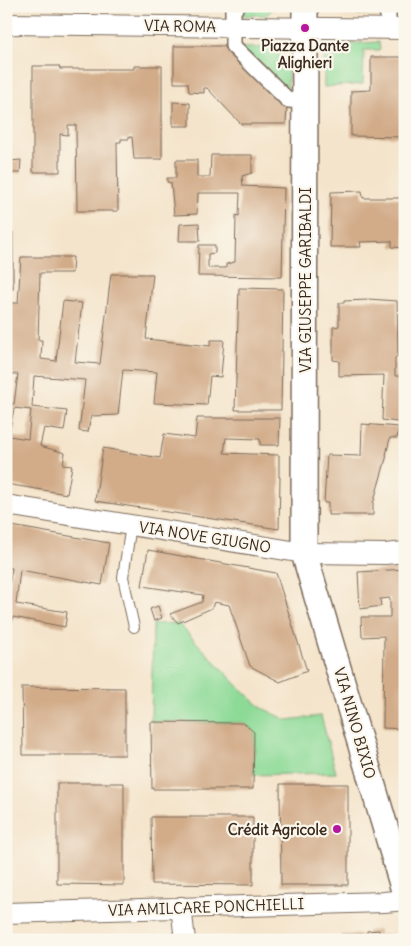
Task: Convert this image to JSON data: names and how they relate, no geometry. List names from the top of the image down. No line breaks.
{"streets":{"street":["VIA ROMA","VIA GIUSEPPE GARIBALDI","VIA NOVE GIUGNO","VIA NINO BIXIO","VIA AMILCARE PONCHIELLI"]},"crossings":[["VIA GIUSEPPE GARIBALDI","VIA NOVE GIUGNO"],["VIA GIUSEPPE GARIBALDI","VIA NINO BIXIO"],["VIA NOVE GIUGNO","VIA NINO BIXIO"]],"places":["Piazza Dante Alighieri","Crédit Agricole"]}
